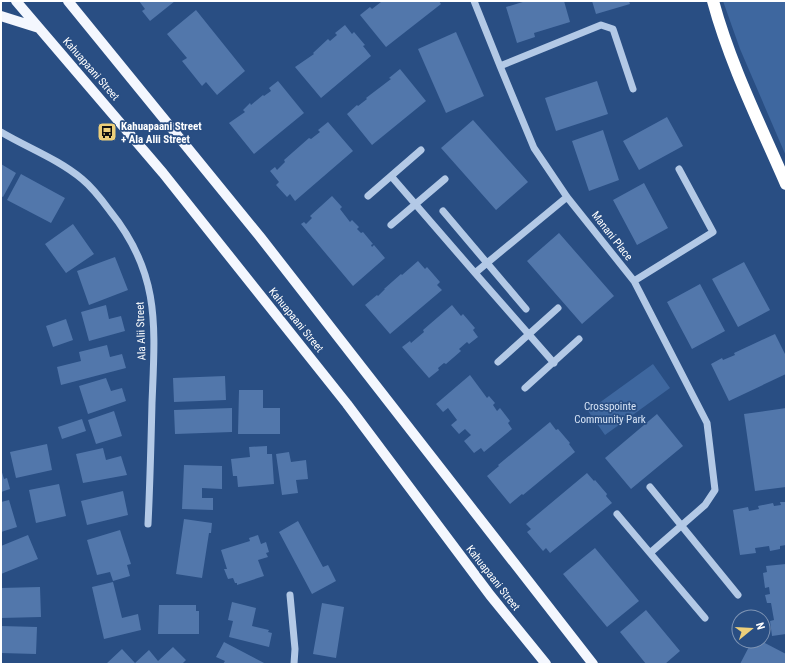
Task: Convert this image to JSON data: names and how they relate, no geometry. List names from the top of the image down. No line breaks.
{"streets":{"main road":["Kahuapaani Street"],"street":["Manani Place","Ala Alii Street"]},"parks":["Crosspointe Community Park"],"places":{"bus stop":["Kahuapaani Street + Ala Alii Street"]},"north":"right"}
